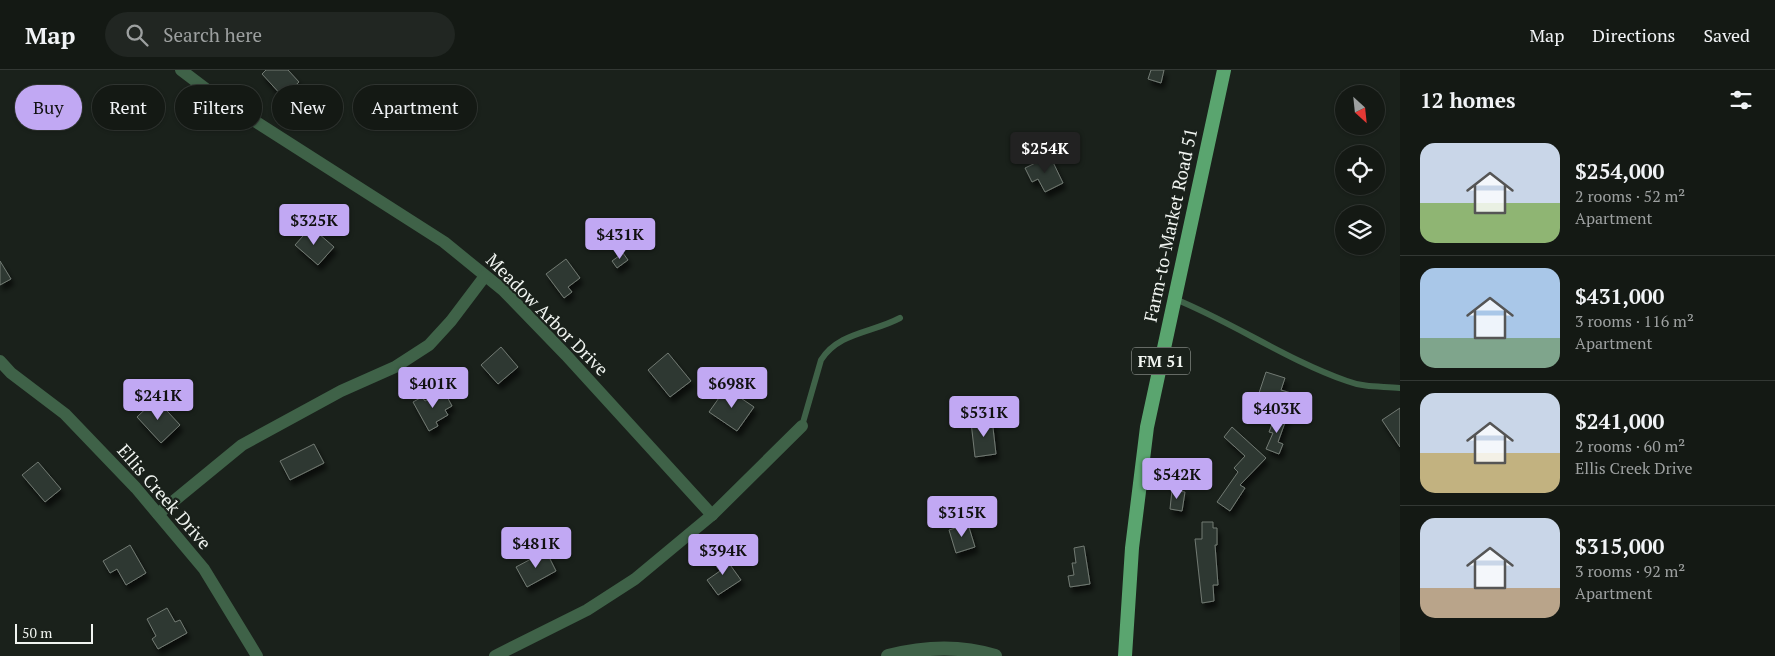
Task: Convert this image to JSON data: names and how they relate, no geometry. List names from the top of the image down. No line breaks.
{"streets":{"main road":["Farm-to-Market Road 51","FM 51"],"street":["Meadow Arbor Drive","Ellis Creek Drive"]},"scale_bar":"50 m","north":"bottom right","page":{"header":"Map","search":"Search here","nav":["Map","Directions","Saved"],"heading":"12 homes","chip":["Buy","Rent","Filters","New","Apartment"],"list":[{"name":"$254,000","note":"2 rooms · 52 m² · Apartment"},{"name":"$431,000","note":"3 rooms · 116 m² · Apartment"},{"name":"$241,000","note":"2 rooms · 60 m² · Ellis Creek Drive"},{"name":"$315,000","note":"3 rooms · 92 m² · Apartment"}],"price":["$254K","$325K","$431K","$401K","$698K","$241K","$403K","$531K","$542K","$315K","$481K","$394K"],"scale":"50 m"}}
